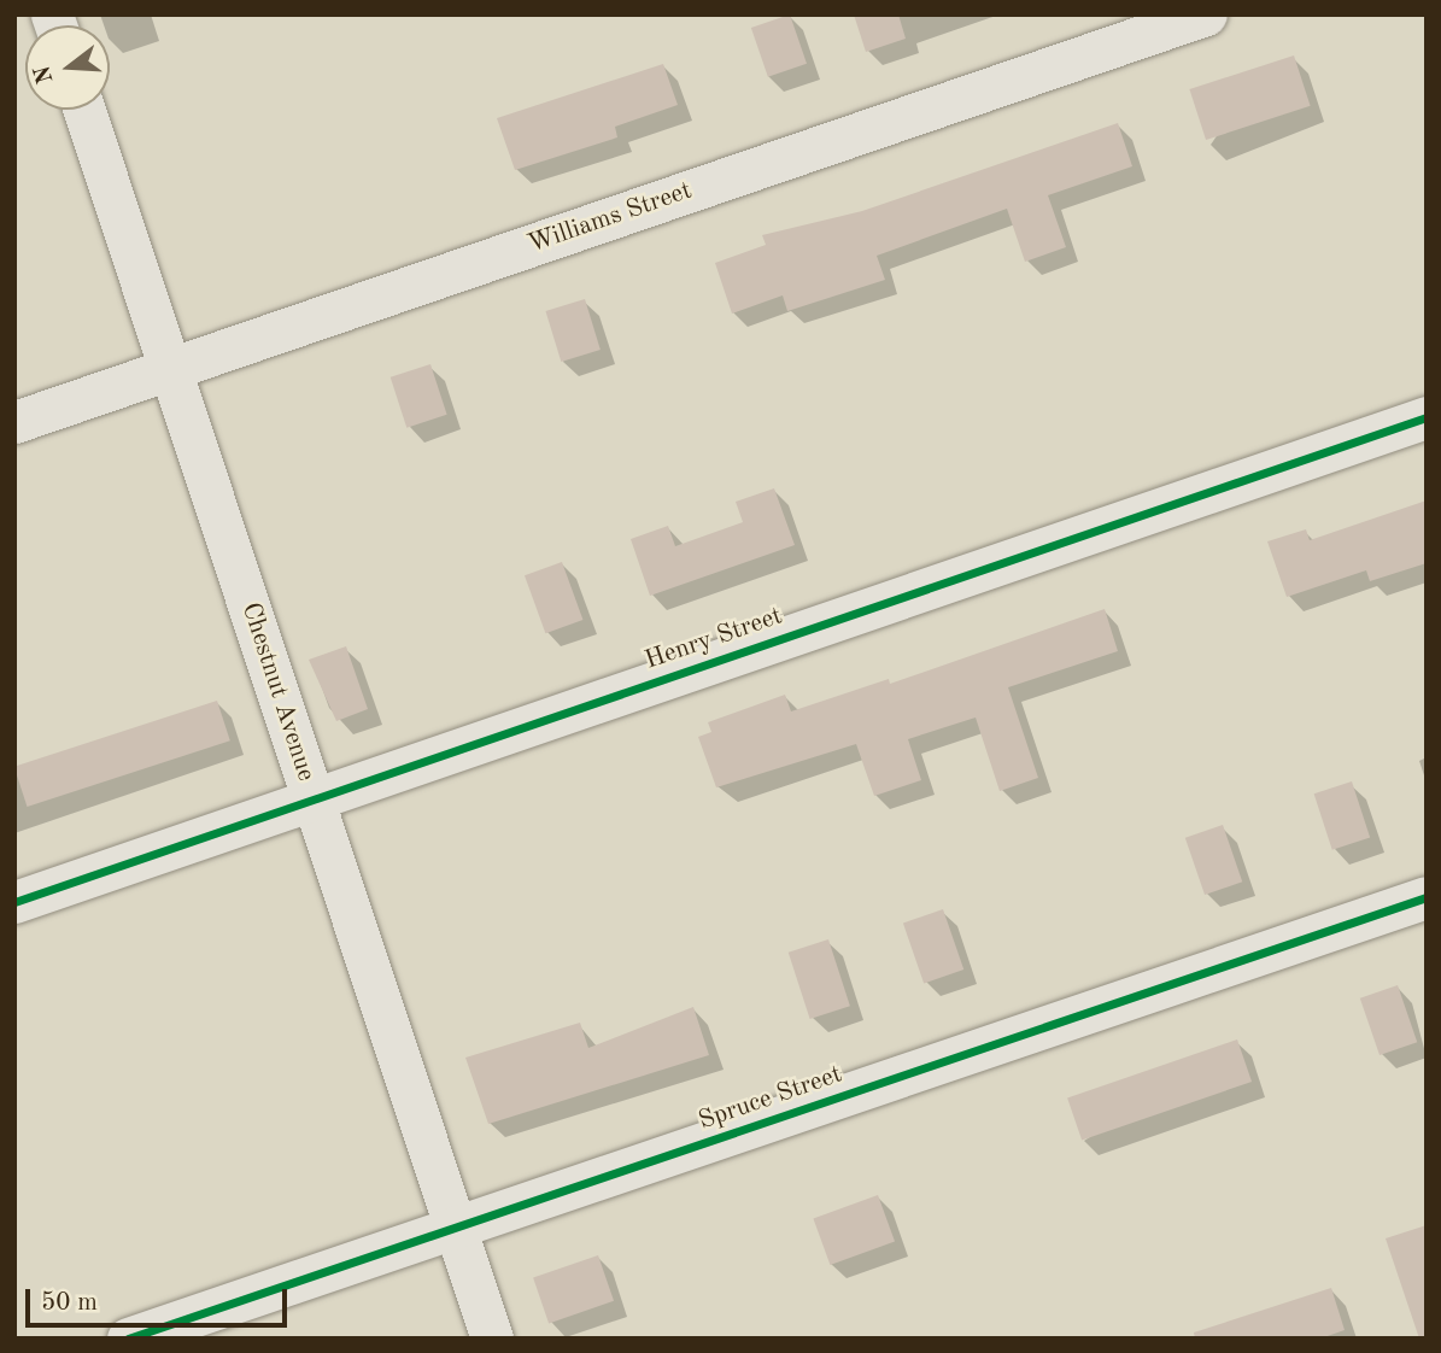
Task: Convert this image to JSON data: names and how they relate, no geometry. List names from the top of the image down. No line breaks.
{"streets":{"street":["Williams Street","Henry Street","Chestnut Avenue","Spruce Street"]},"crossings":[["Williams Street","Chestnut Avenue"],["Henry Street","Chestnut Avenue"],["Chestnut Avenue","Spruce Street"]],"scale_bar":"50 m","north":"left"}
